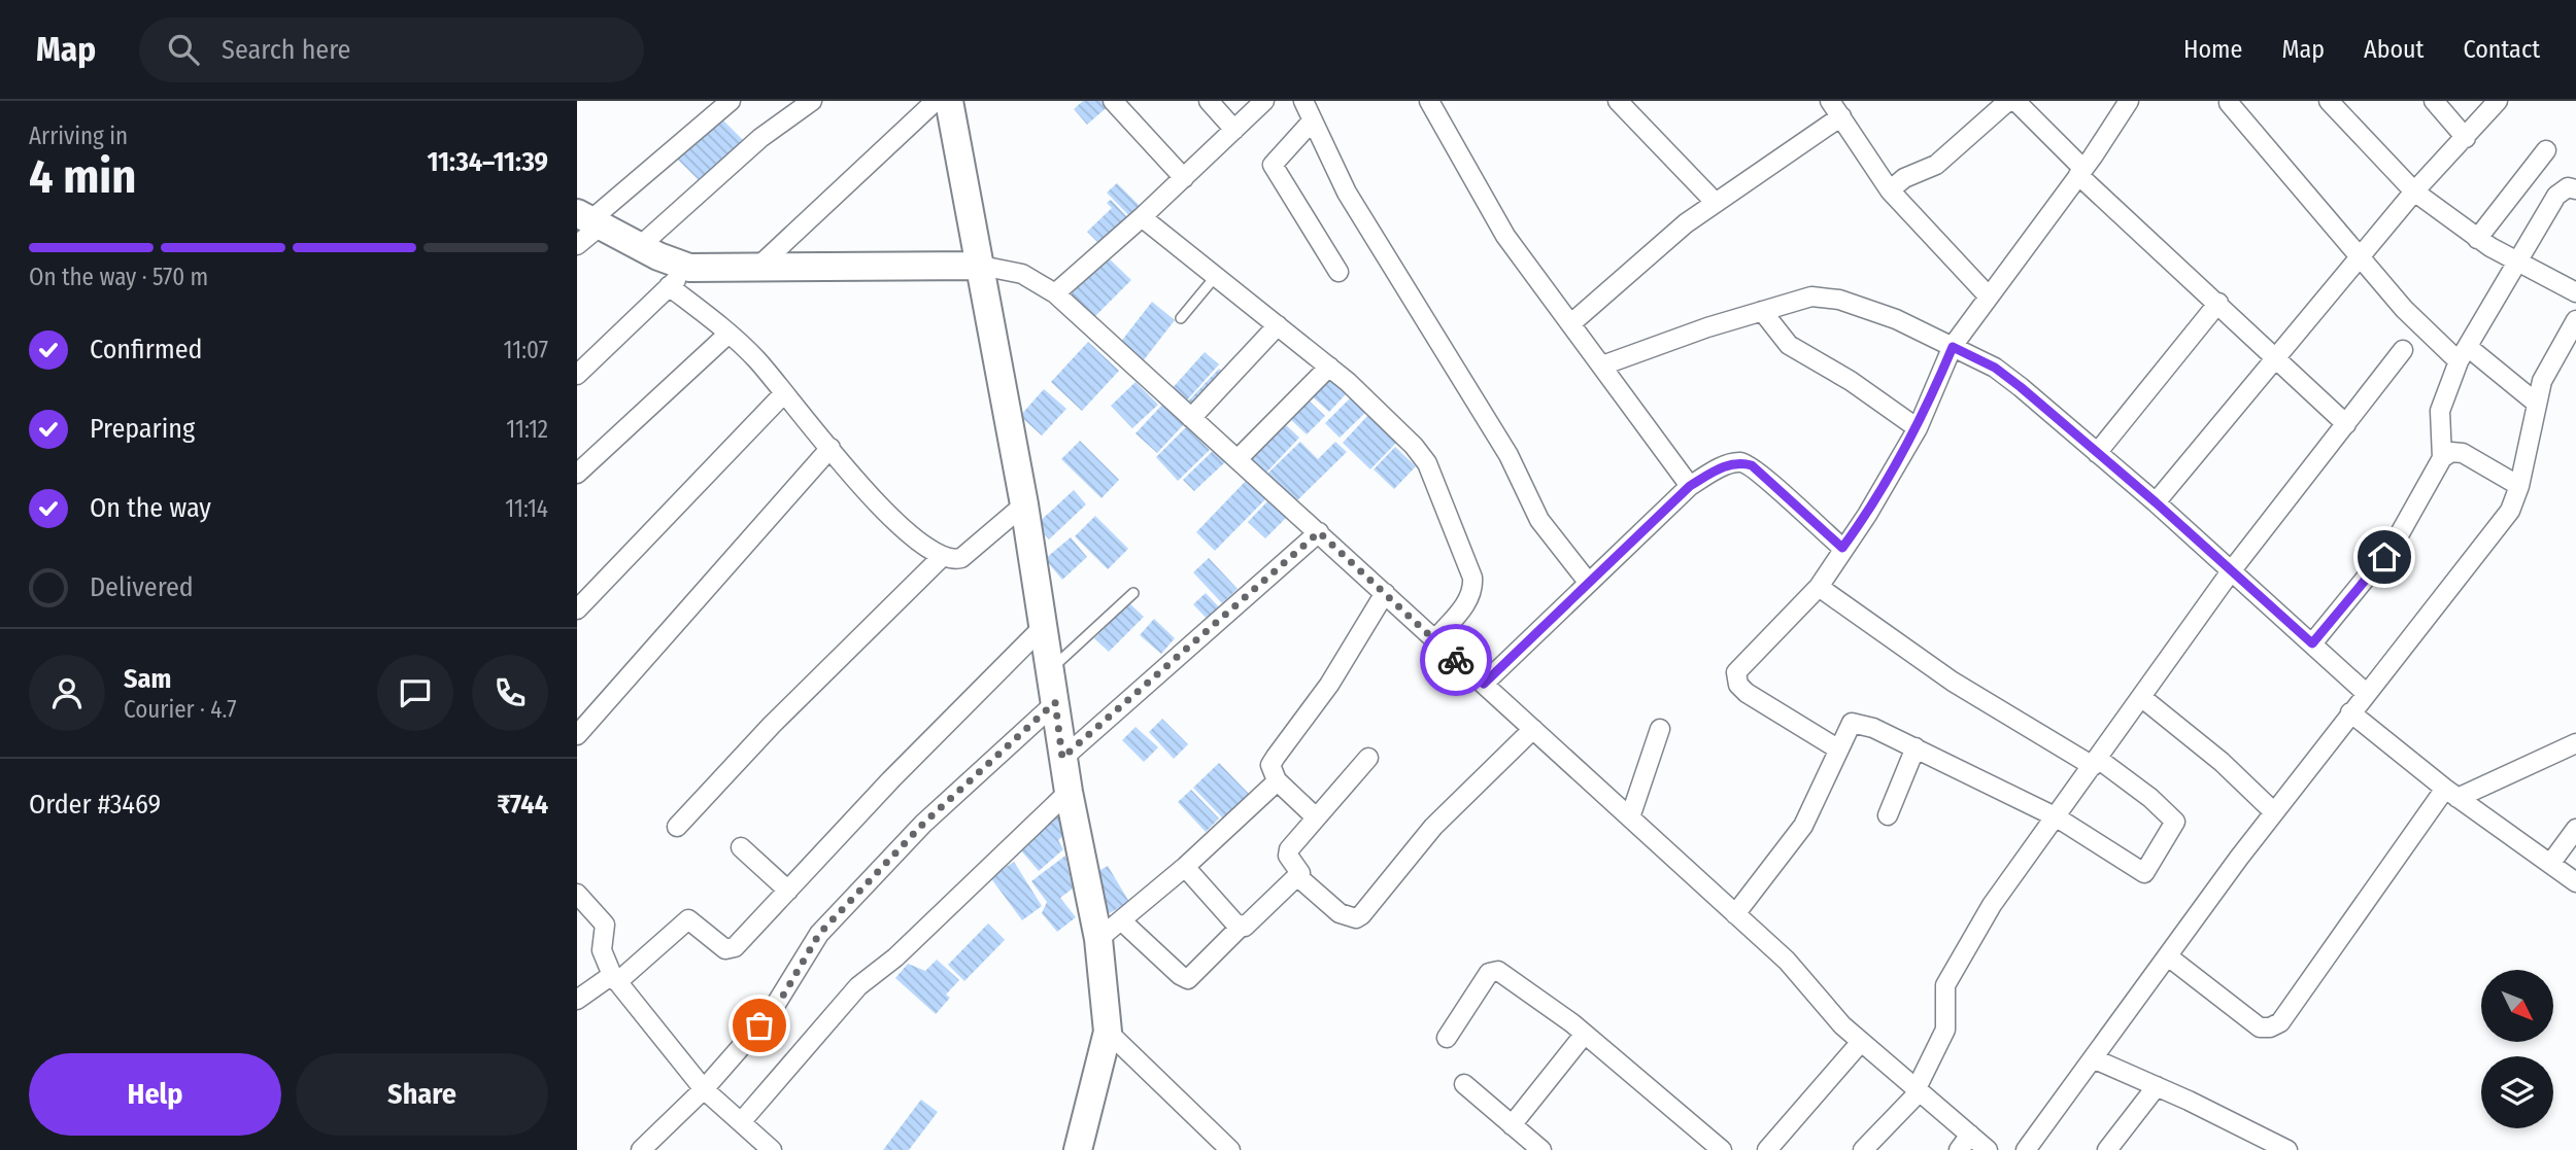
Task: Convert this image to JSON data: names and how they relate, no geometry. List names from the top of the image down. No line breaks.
{"north":"bottom right","page":{"header":"Map","search":"Search here","nav":["Home","Map","About","Contact"],"heading":["4 min","Arriving in","11:34–11:39"],"panel":["Sam","Courier · 4.7","Order #3469","₹744"],"bar":"On the way · 570 m","list":[["Confirmed","11:07"],["Preparing","11:12"],["On the way","11:14"],"Delivered"],"buttons":["Help","Share"]}}
